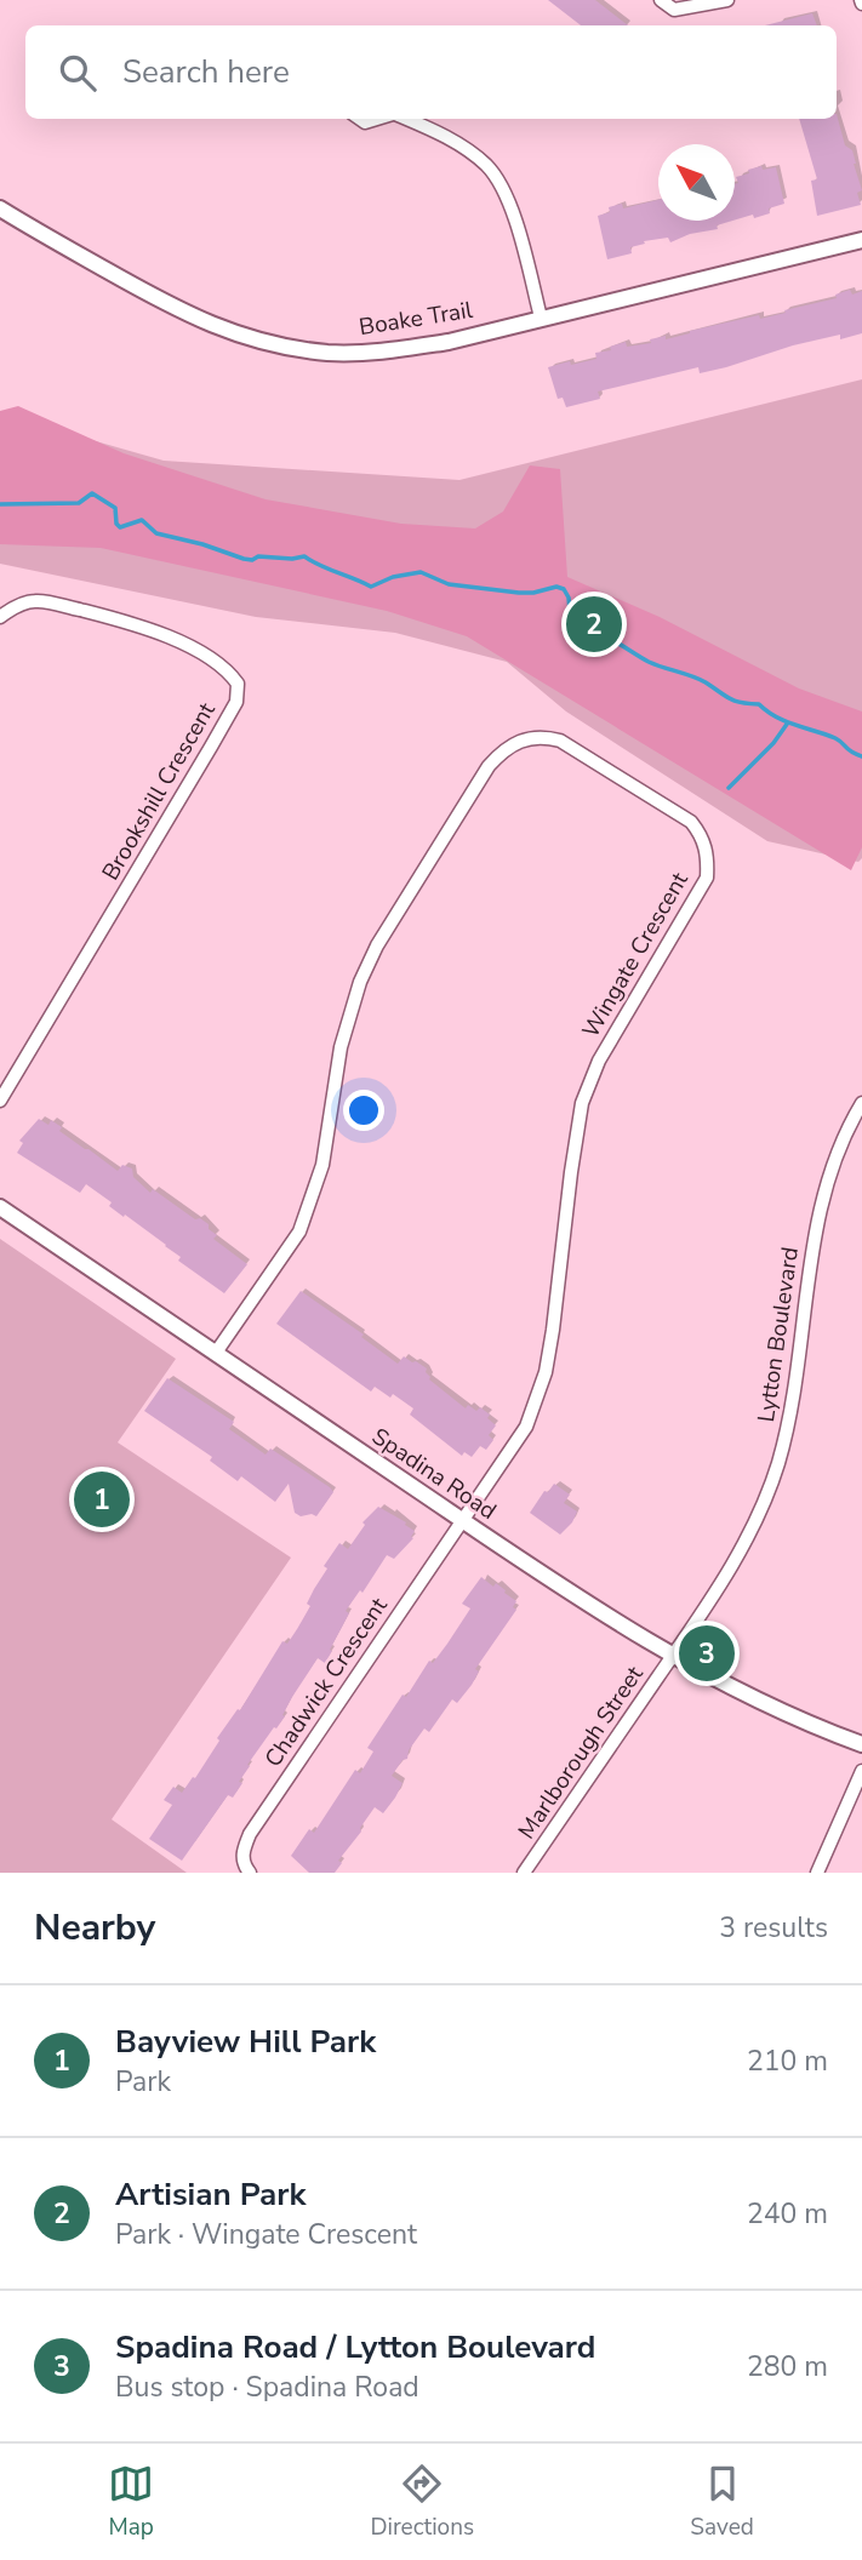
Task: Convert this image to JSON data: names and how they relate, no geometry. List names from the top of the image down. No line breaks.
{"streets":{"street":["Boake Trail","Brookshill Crescent","Wingate Crescent","Lytton Boulevard","Spadina Road","Chadwick Crescent","Marlborough Street"]},"crossings":[["Wingate Crescent","Spadina Road"],["Wingate Crescent","Chadwick Crescent"],["Lytton Boulevard","Spadina Road"],["Lytton Boulevard","Marlborough Street"],["Spadina Road","Chadwick Crescent"],["Spadina Road","Marlborough Street"]],"north":"top left","page":{"search":"Search here","pins":["2","1","3"],"heading":["Nearby","3 results"],"list":[{"mark":"1","name":"Bayview Hill Park","note":"Park","value":"210 m"},{"mark":"2","name":"Artisian Park","note":"Park · Wingate Crescent","value":"240 m"},{"mark":"3","name":"Spadina Road / Lytton Boulevard","note":"Bus stop · Spadina Road","value":"280 m"}],"nav":["Map","Directions","Saved"]}}
